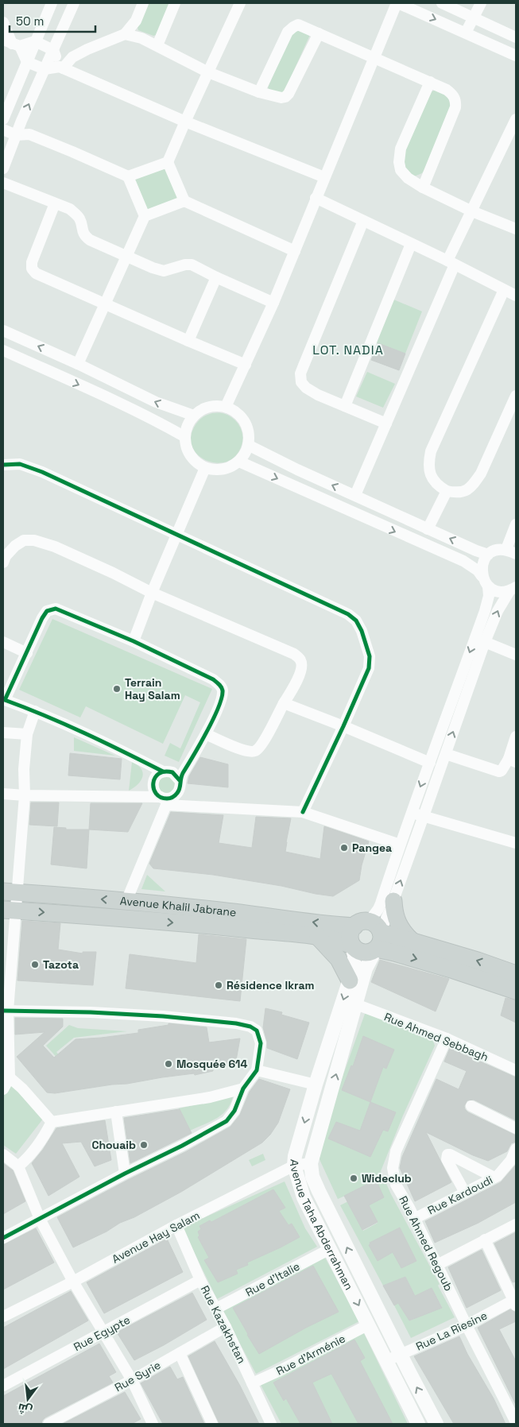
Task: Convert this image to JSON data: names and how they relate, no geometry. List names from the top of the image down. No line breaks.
{"streets":{"main road":["Avenue Khalil Jabrane"],"street":["Rue Ahmed Sebbagh","Rue Kardoudi","Avenue Taha Abderrahman","Avenue Hay Salam","Rue Ahmed Regoub","Rue d'Italie","Rue Kazakhstan","Rue La Riesine","Rue Egypte","Rue d'Arménie","Rue Syrie"]},"crossings":[["Avenue Khalil Jabrane","Avenue Taha Abderrahman"],["Rue Ahmed Sebbagh","Avenue Taha Abderrahman"],["Rue Ahmed Sebbagh","Rue Ahmed Regoub"],["Rue Kardoudi","Rue Ahmed Regoub"],["Avenue Taha Abderrahman","Avenue Hay Salam"],["Avenue Taha Abderrahman","Rue d'Italie"],["Avenue Taha Abderrahman","Rue La Riesine"],["Avenue Taha Abderrahman","Rue d'Arménie"],["Avenue Hay Salam","Rue Kazakhstan"],["Rue Ahmed Regoub","Rue La Riesine"],["Rue d'Italie","Rue Kazakhstan"],["Rue Kazakhstan","Rue Egypte"],["Rue Kazakhstan","Rue d'Arménie"],["Rue Kazakhstan","Rue Syrie"]],"districts":["LOT. NADIA"],"places":["Terrain Hay Salam","Pangea","Tazota","Résidence Ikram","Mosquée 614","Chouaib","Wideclub"],"scale_bar":"50 m","north":"bottom"}
